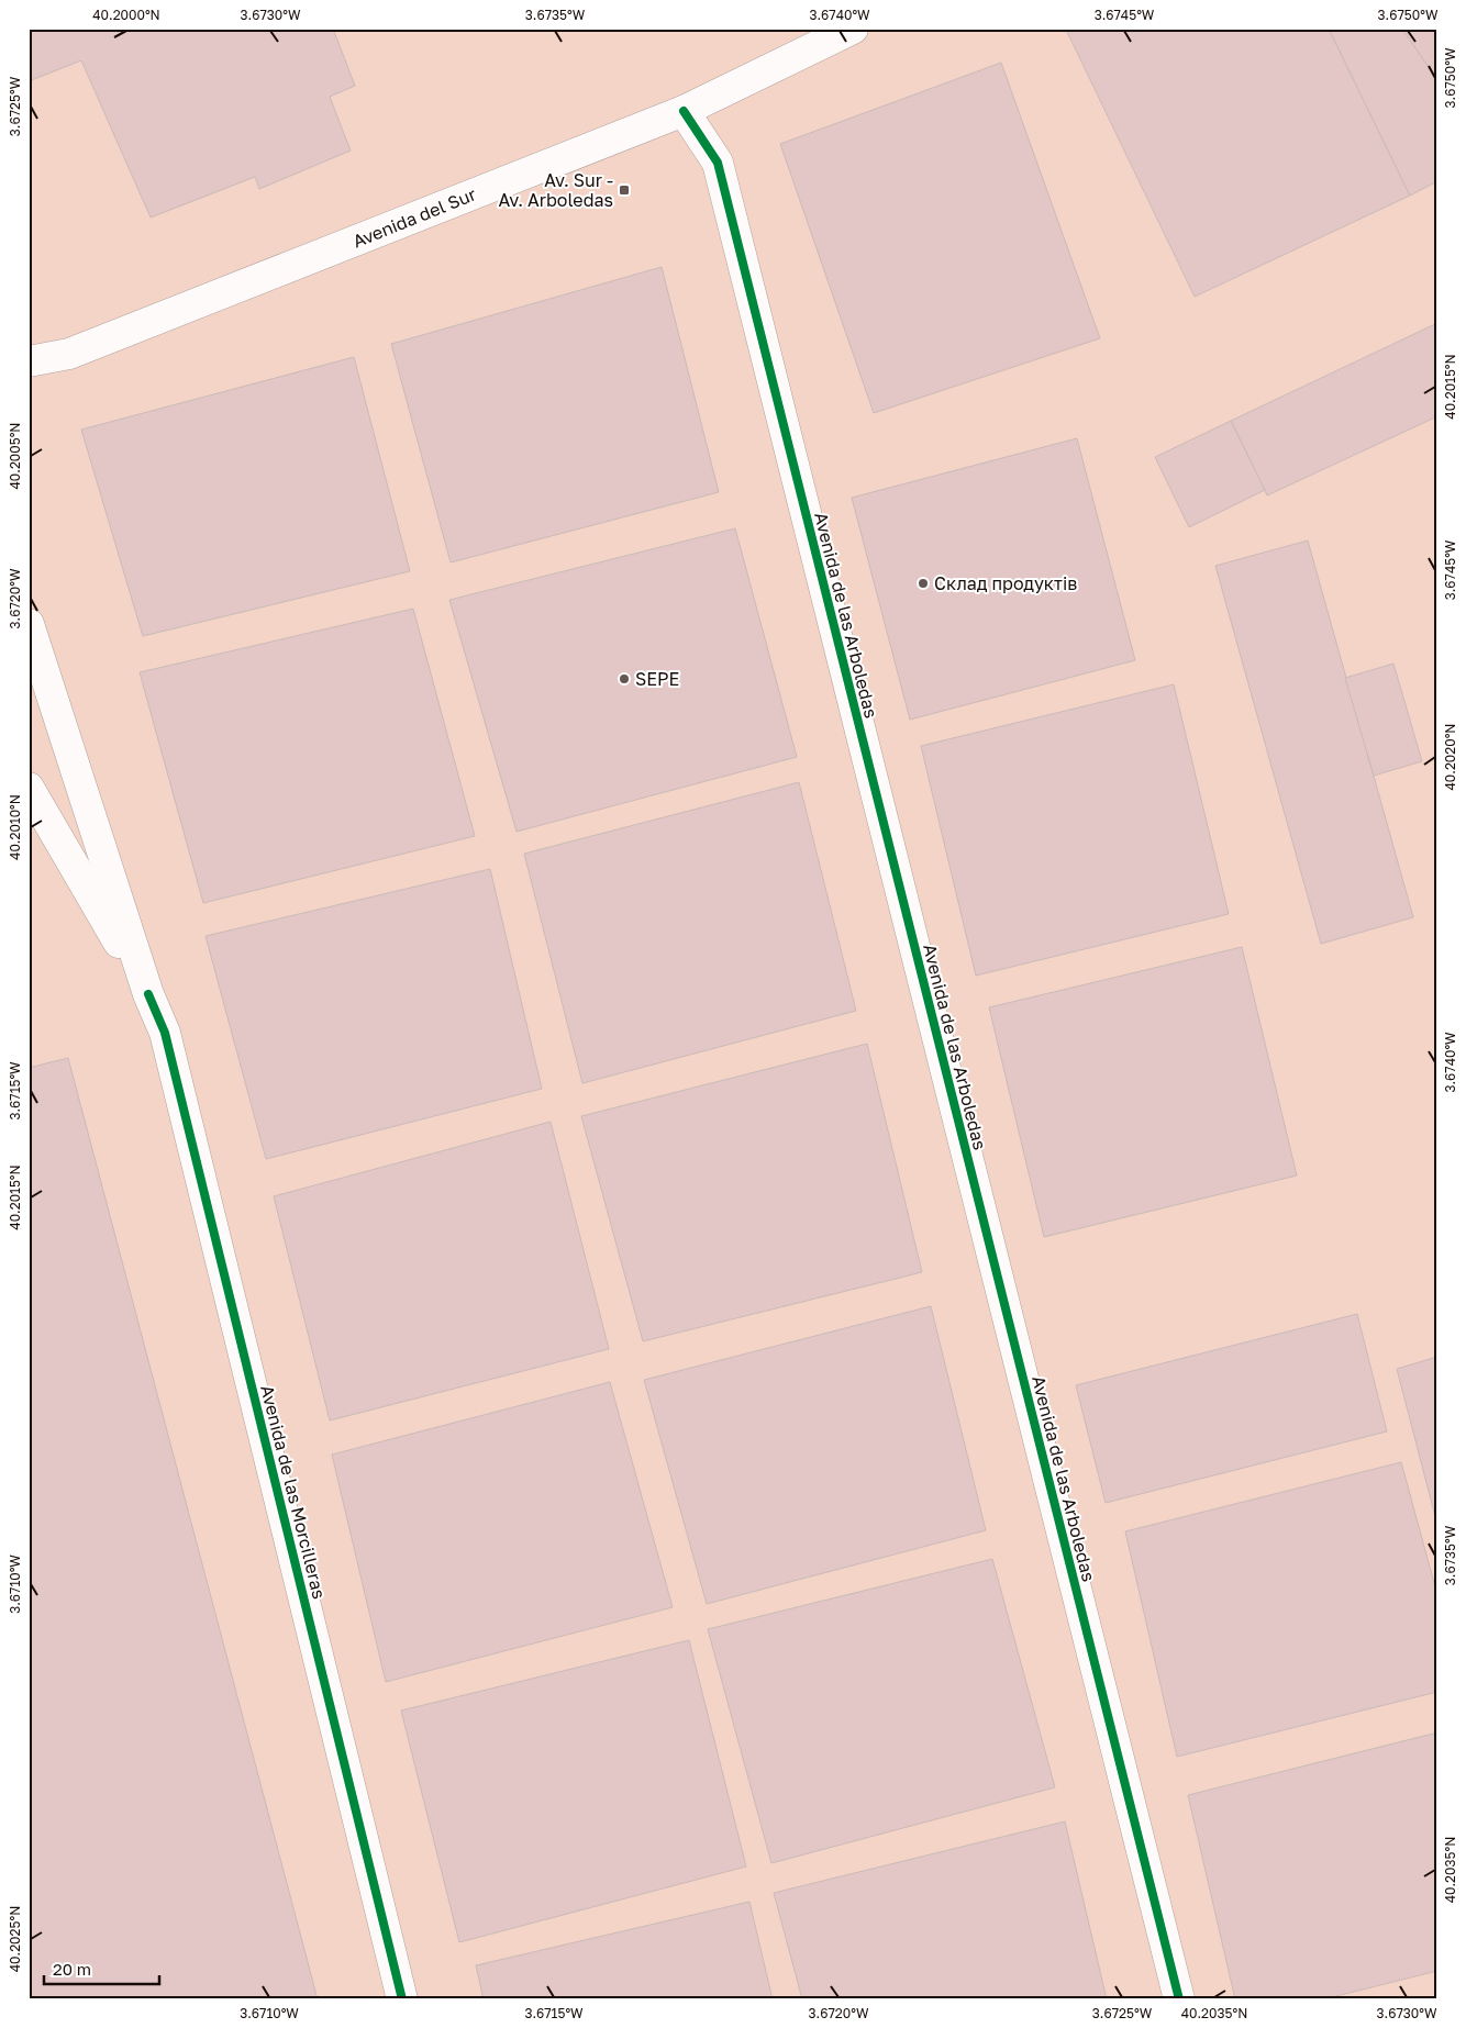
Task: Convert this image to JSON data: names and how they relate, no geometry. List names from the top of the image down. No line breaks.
{"streets":{"street":["Avenida del Sur","Avenida de las Arboledas","Avenida de las Morcilleras"]},"crossings":[["Avenida del Sur","Avenida de las Arboledas"]],"places":{"transit":["Av. Sur - Av. Arboledas"],"other":["Склад продуктів","SEPE"]},"scale_bar":"20 m","coordinates":["40.2000°N","3.6730°W","3.6735°W","3.6740°W","3.6745°W","3.6750°W","3.6725°W","40.2015°N","40.2005°N","3.6720°W","40.2020°N","40.2010°N","3.6715°W","3.6710°W","40.2035°N","40.2025°N"]}
